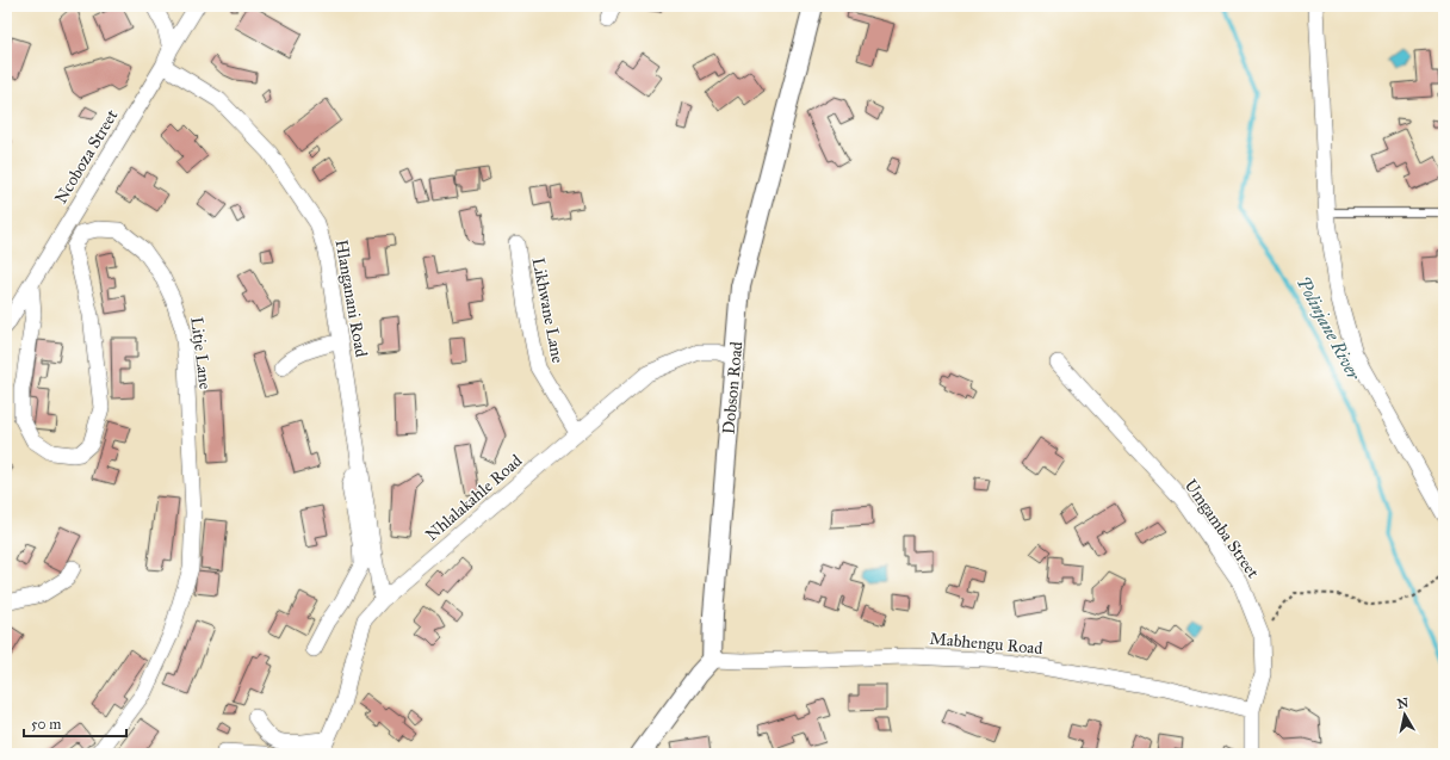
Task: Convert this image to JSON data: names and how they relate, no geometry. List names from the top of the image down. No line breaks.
{"streets":{"street":["Ncoboza Street","Hlanganani Road","Likhwane Lane","Litje Lane","Dobson Road","Nhlalakahle Road","Umgamba Street","Mabhengu Road"]},"crossings":[["Ncoboza Street","Hlanganani Road"],["Ncoboza Street","Litje Lane"],["Hlanganani Road","Nhlalakahle Road"],["Likhwane Lane","Nhlalakahle Road"],["Dobson Road","Nhlalakahle Road"],["Dobson Road","Mabhengu Road"],["Umgamba Street","Mabhengu Road"]],"water":["Polinjane River"],"scale_bar":"50 m","north":"top"}
